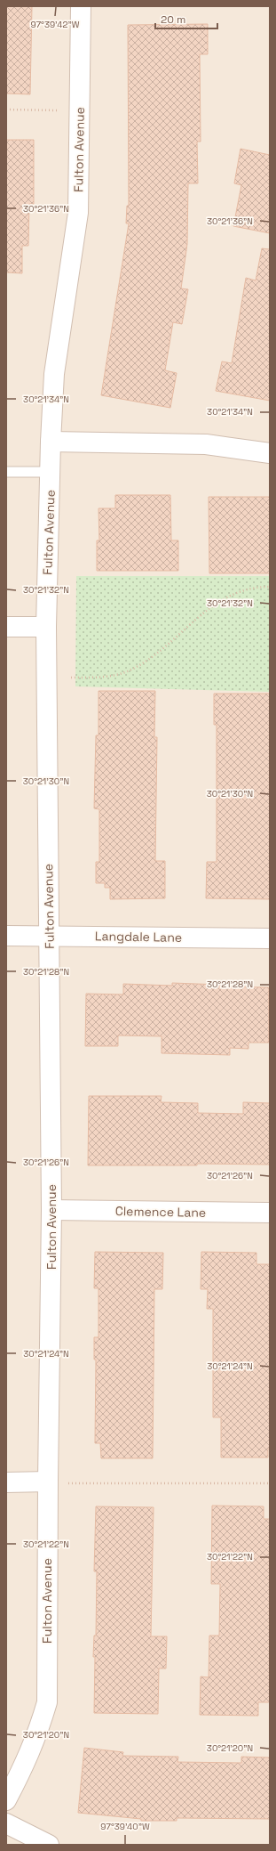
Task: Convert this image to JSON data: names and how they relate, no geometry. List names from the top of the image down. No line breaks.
{"streets":{"street":["Fulton Avenue","Langdale Lane","Clemence Lane"]},"crossings":[["Fulton Avenue","Langdale Lane"],["Fulton Avenue","Clemence Lane"]],"scale_bar":"20 m","coordinates":["97°39'42\"W","30°21'36\"N","30°21'34\"N","30°21'32\"N","30°21'30\"N","30°21'28\"N","30°21'26\"N","30°21'24\"N","30°21'22\"N","30°21'20\"N","97°39'40\"W"]}
